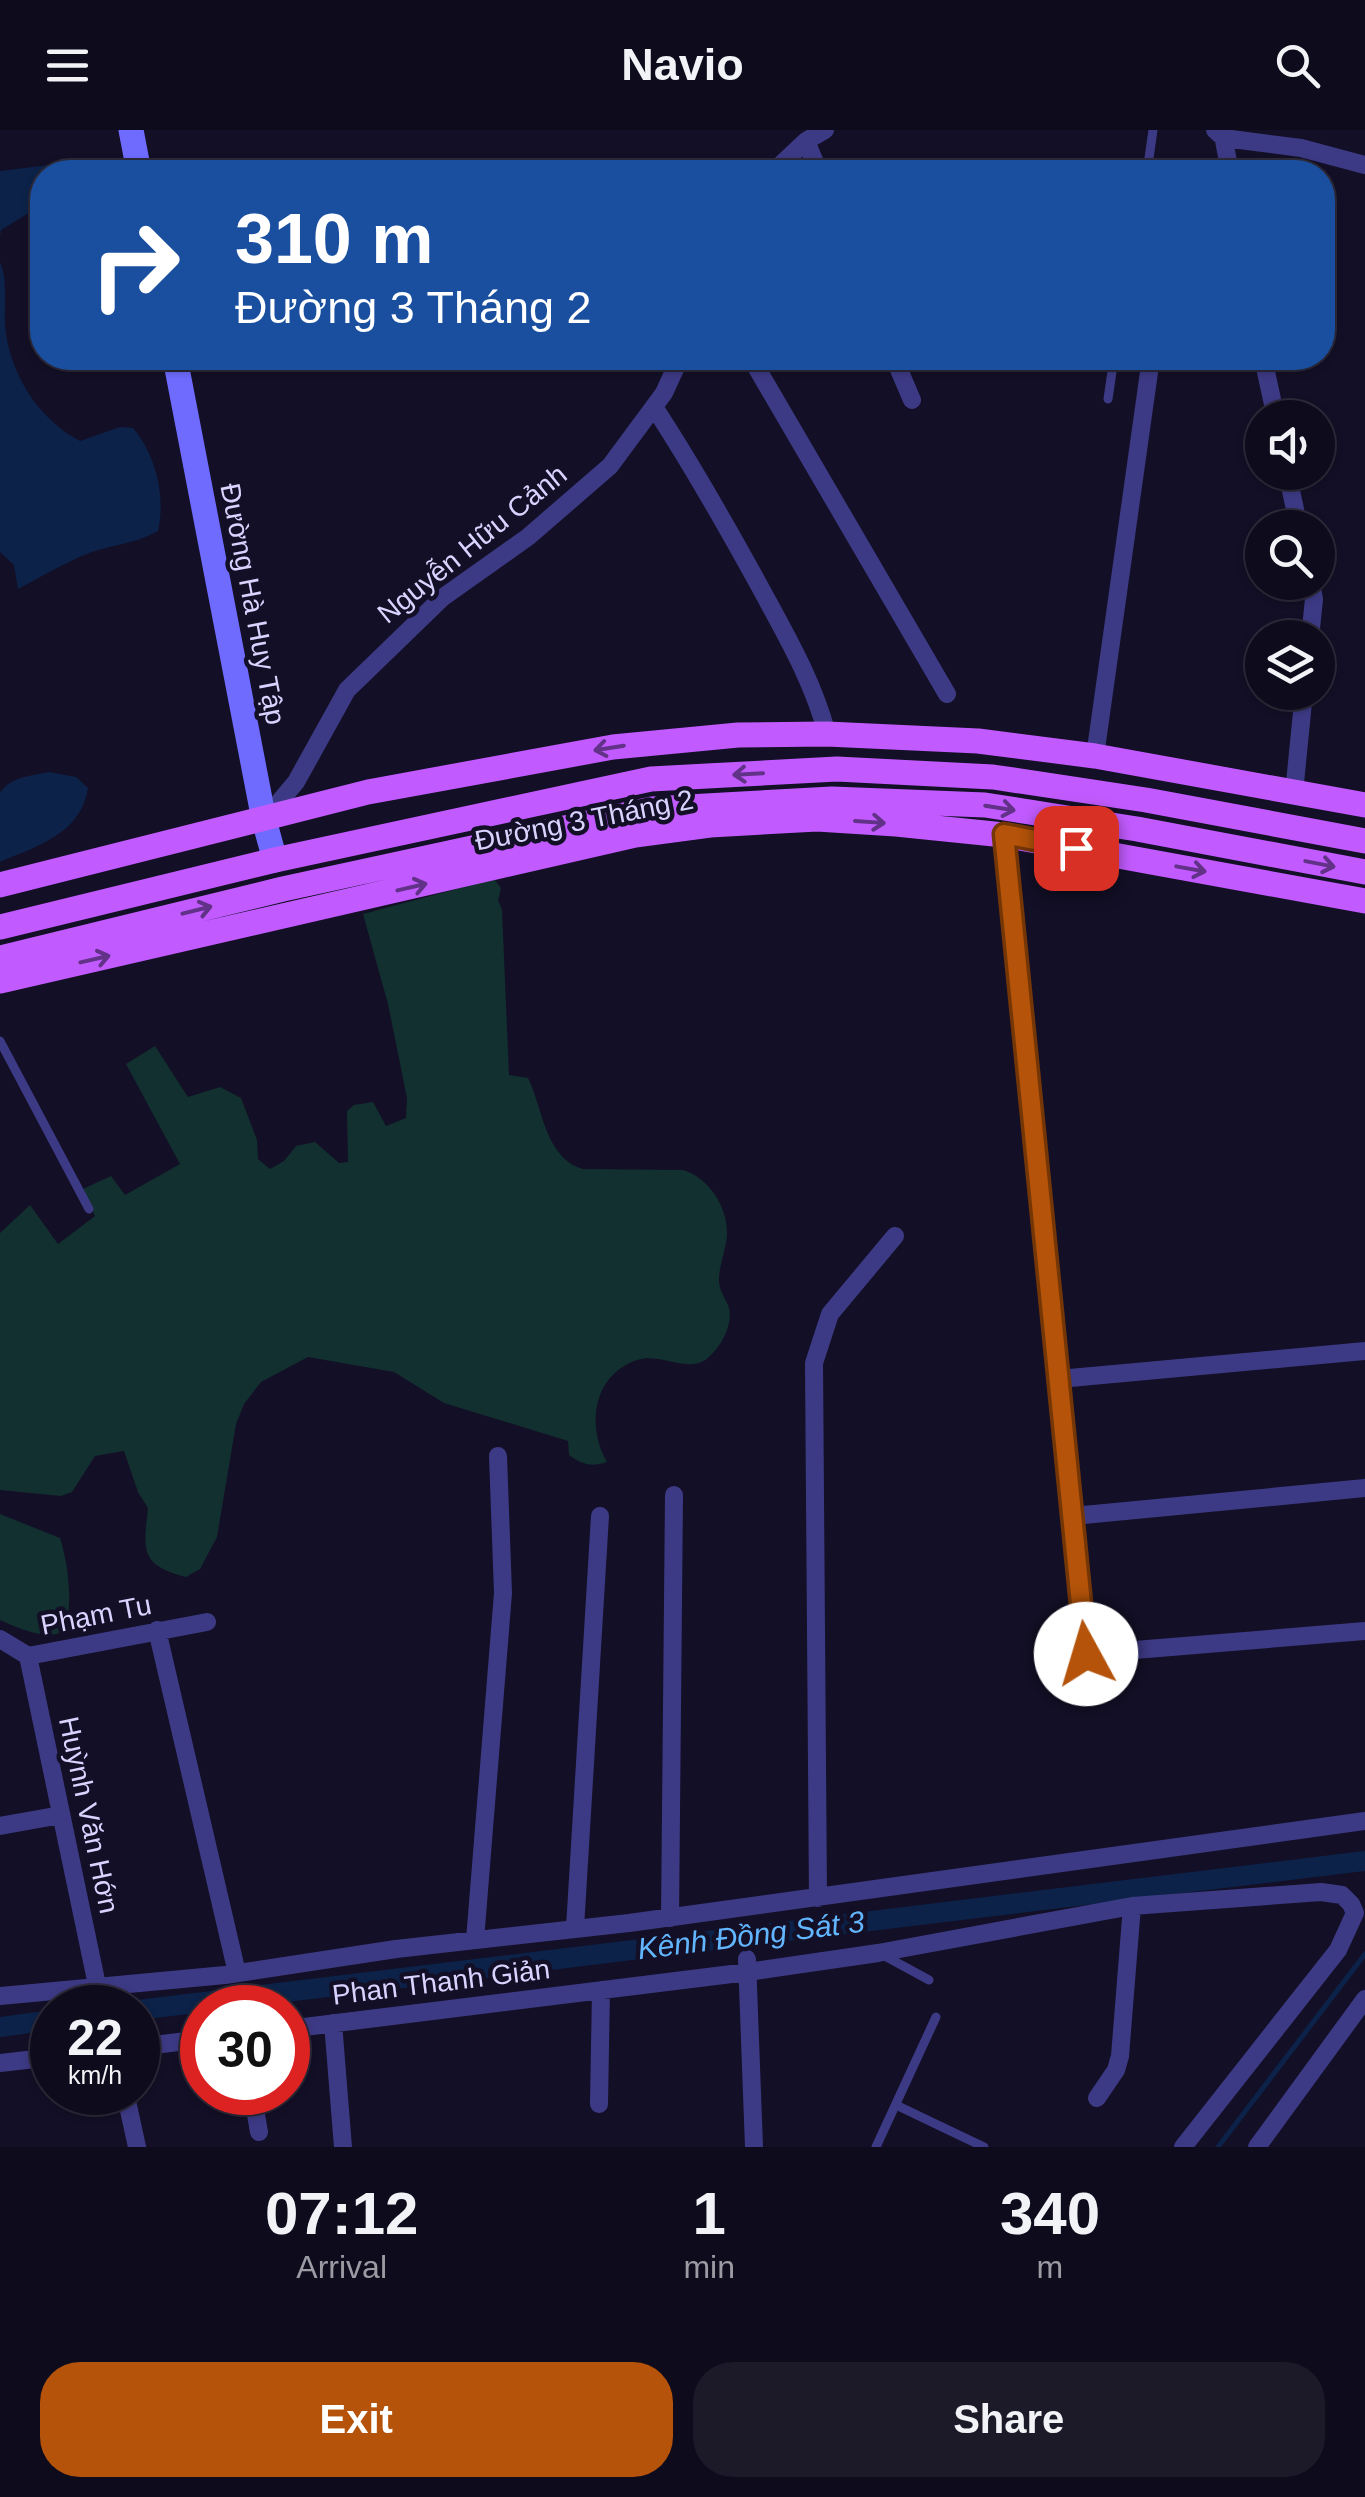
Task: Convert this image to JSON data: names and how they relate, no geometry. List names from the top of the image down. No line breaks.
{"streets":{"main road":["Đường 3 Tháng 2"],"street":["Nguyễn Hữu Cảnh","Đường Hà Huy Tập","Phạm Tu","Huỳnh Văn Hớn","Phan Thanh Giản"]},"crossings":[["Nguyễn Hữu Cảnh","Đường Hà Huy Tập"],["Đường Hà Huy Tập","Đường 3 Tháng 2"],["Phạm Tu","Huỳnh Văn Hớn"]],"water":["Kênh Đồng Sát 3"],"page":{"header":"Navio","turn":["310 m","Đường 3 Tháng 2"],"speed":"22 km/h","limit":"30","eta":["07:12","Arrival","1","min","340","m"],"buttons":["Exit","Share"]}}
